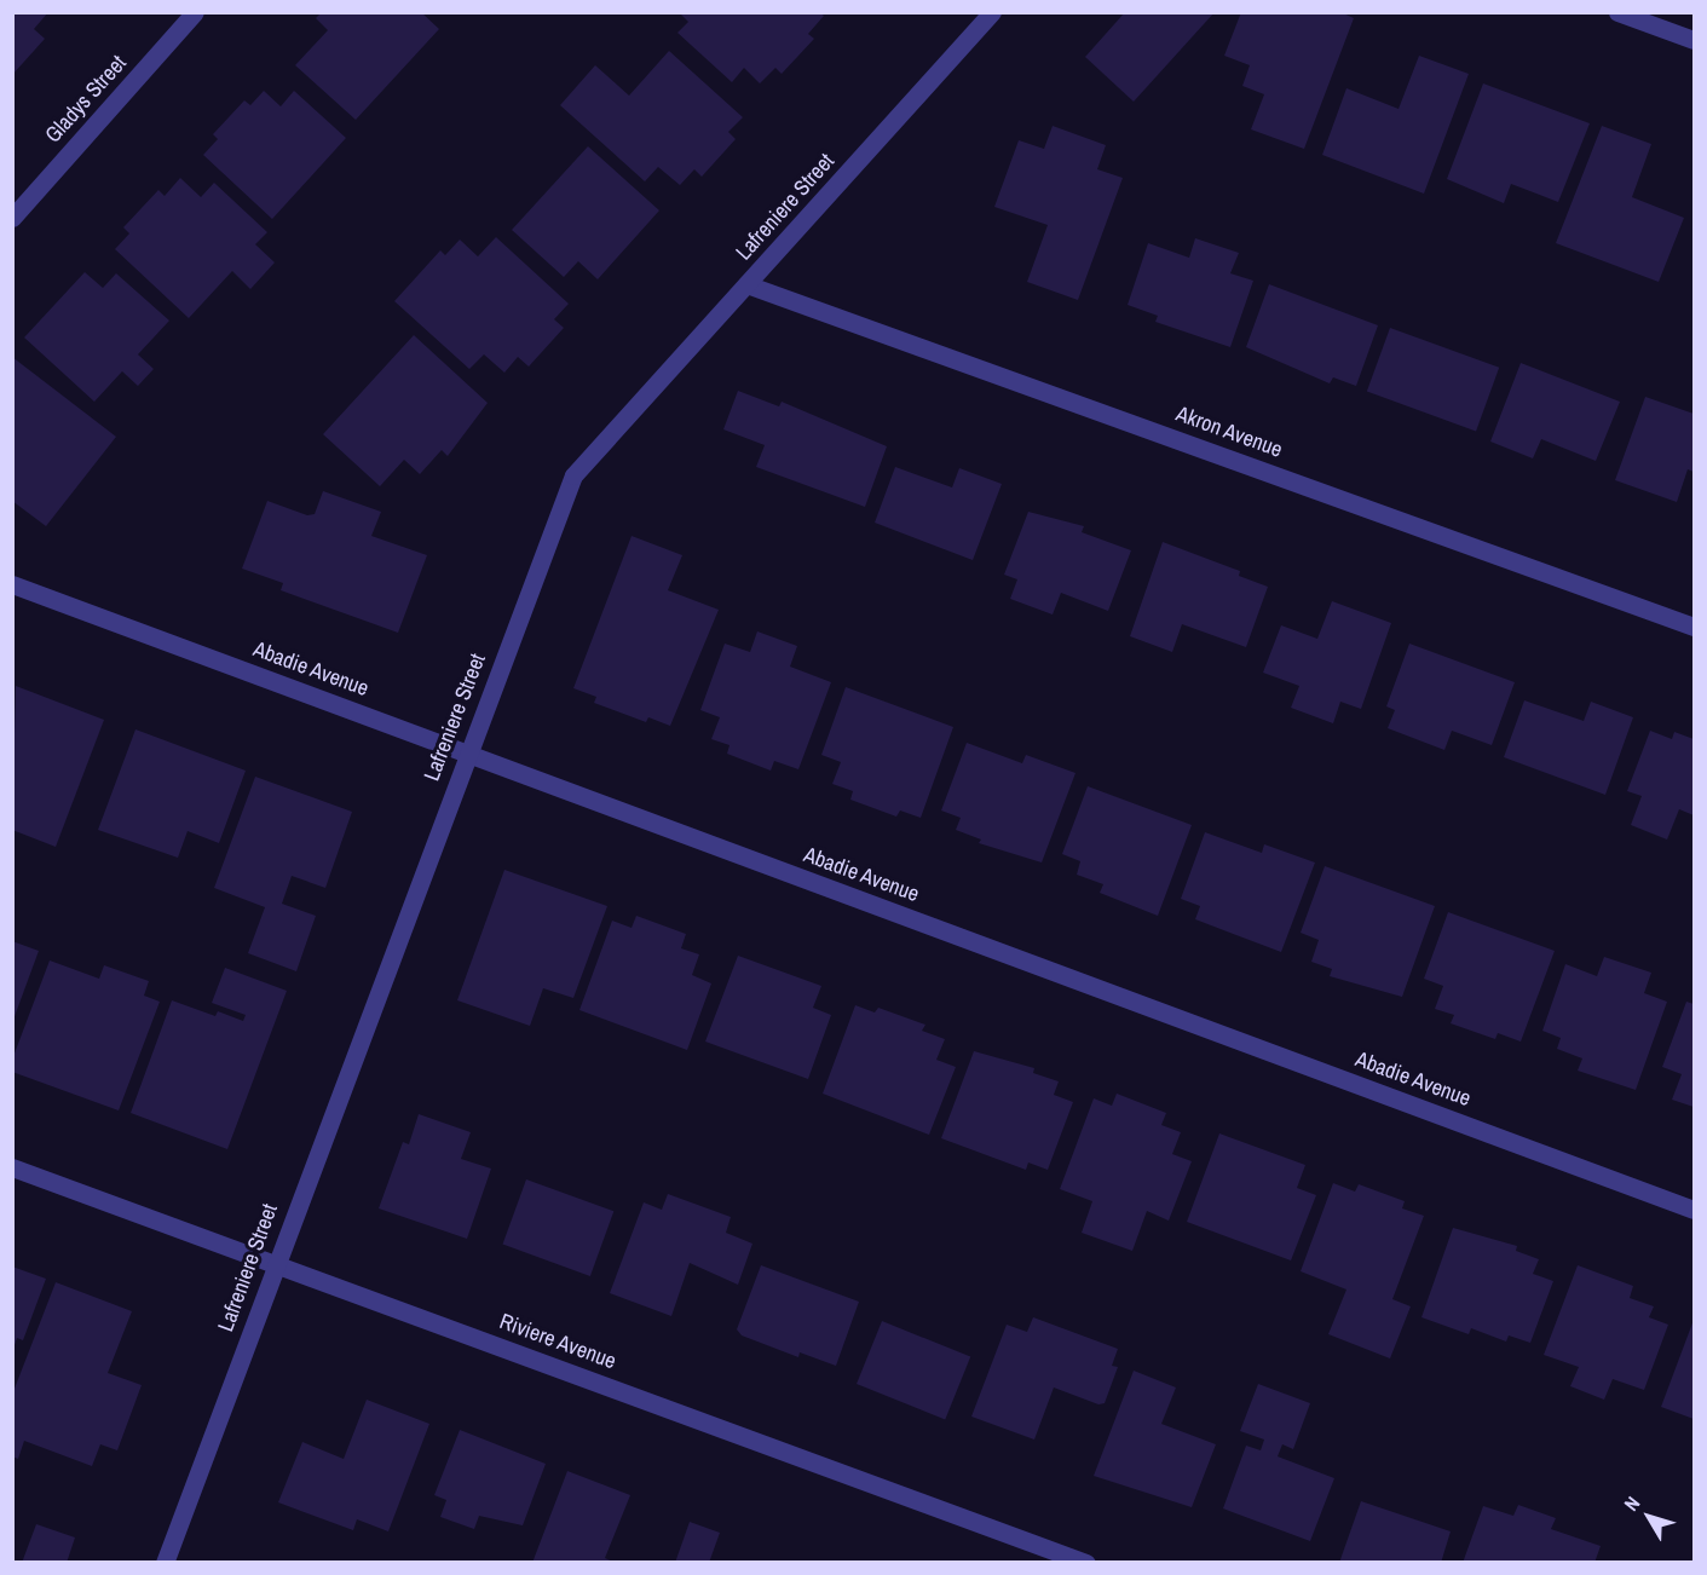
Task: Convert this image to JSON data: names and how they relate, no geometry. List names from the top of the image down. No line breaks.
{"streets":{"street":["Gladys Street","Lafreniere Street","Akron Avenue","Abadie Avenue","Riviere Avenue"]},"crossings":[["Lafreniere Street","Akron Avenue"],["Lafreniere Street","Abadie Avenue"],["Lafreniere Street","Riviere Avenue"]],"north":"top left"}
